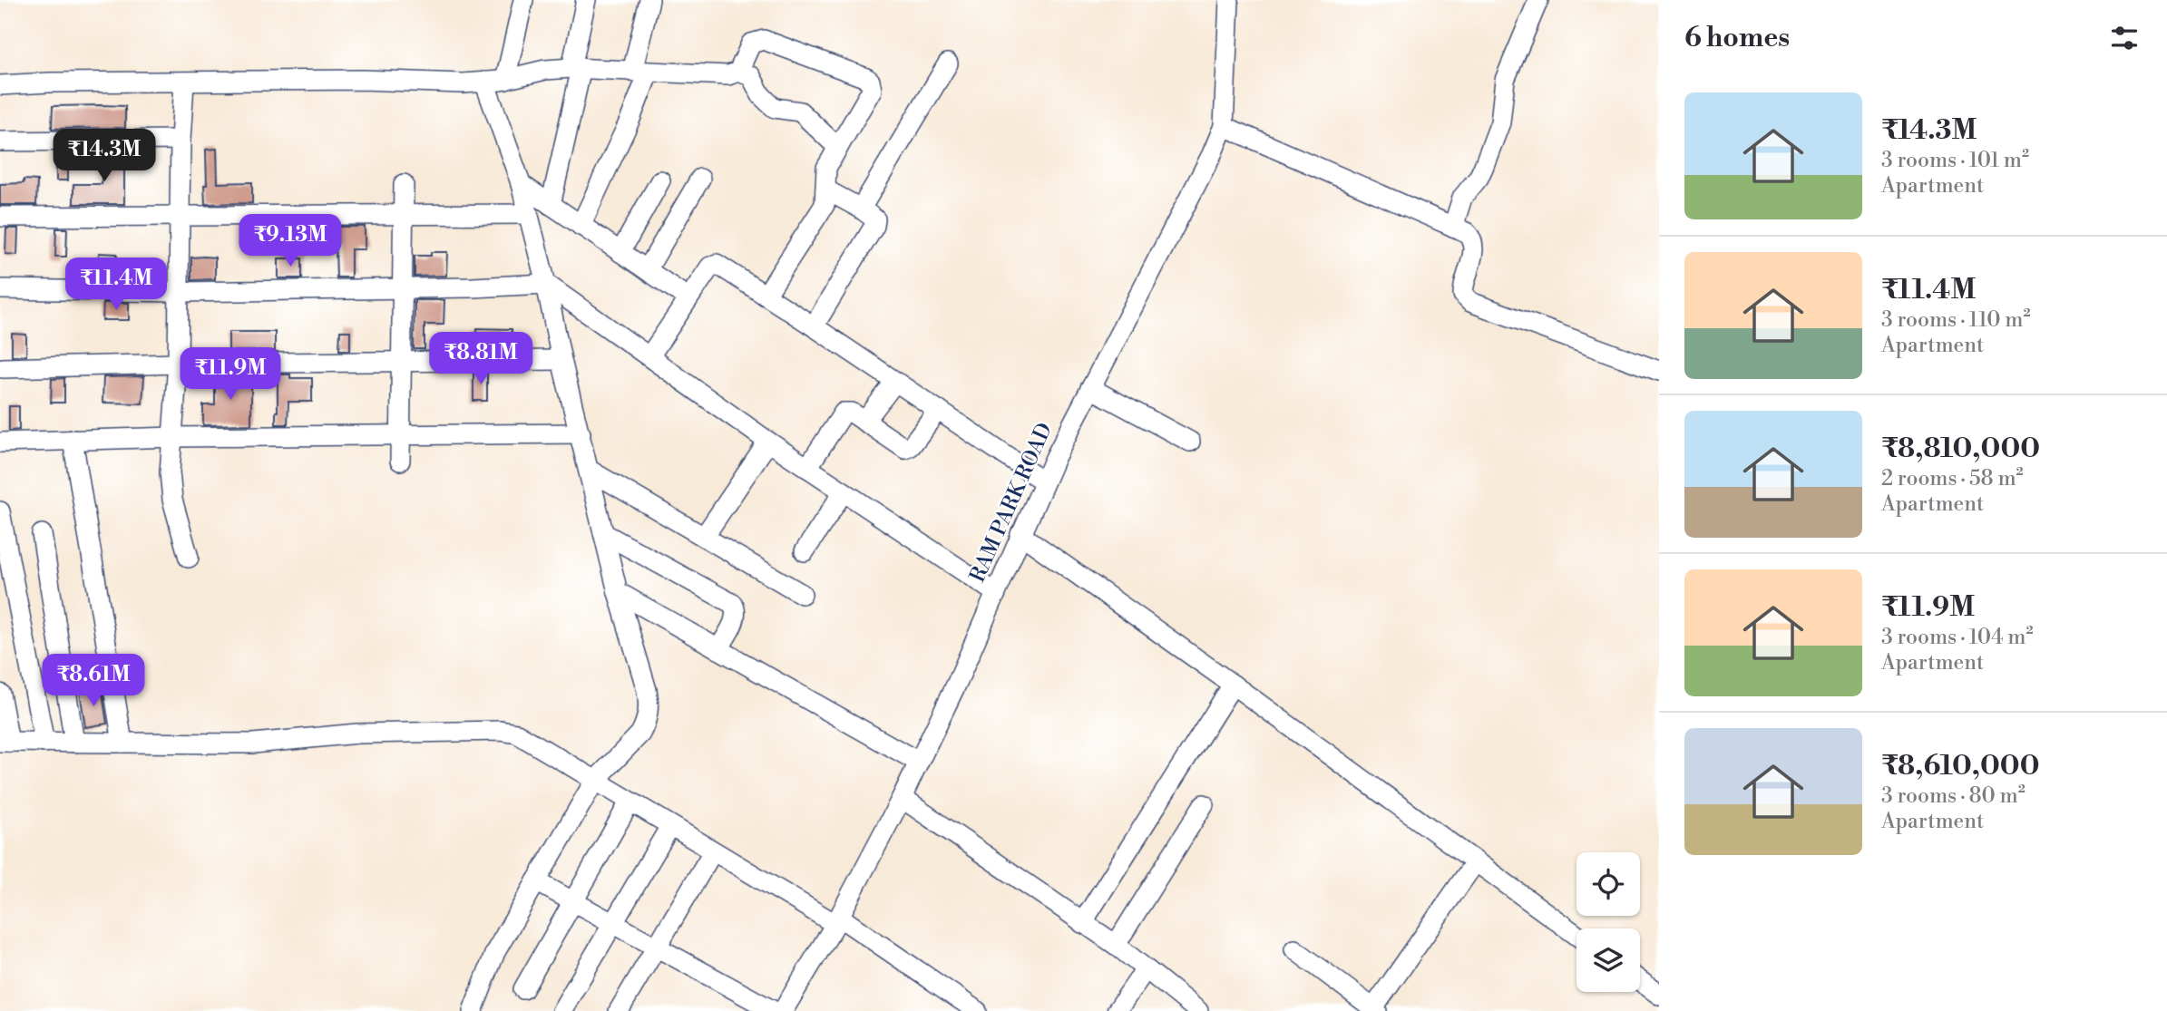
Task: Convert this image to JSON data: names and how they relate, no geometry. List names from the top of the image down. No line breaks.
{"streets":{"street":["RAM PARK ROAD"]},"page":{"heading":"6 homes","list":[{"name":"₹14.3M","note":"3 rooms · 101 m² · Apartment"},{"name":"₹11.4M","note":"3 rooms · 110 m² · Apartment"},{"name":"₹8,810,000","note":"2 rooms · 58 m² · Apartment"},{"name":"₹11.9M","note":"3 rooms · 104 m² · Apartment"},{"name":"₹8,610,000","note":"3 rooms · 80 m² · Apartment"}],"price":["₹14.3M","₹9.13M","₹11.4M","₹8.81M","₹11.9M","₹8.61M"]}}
